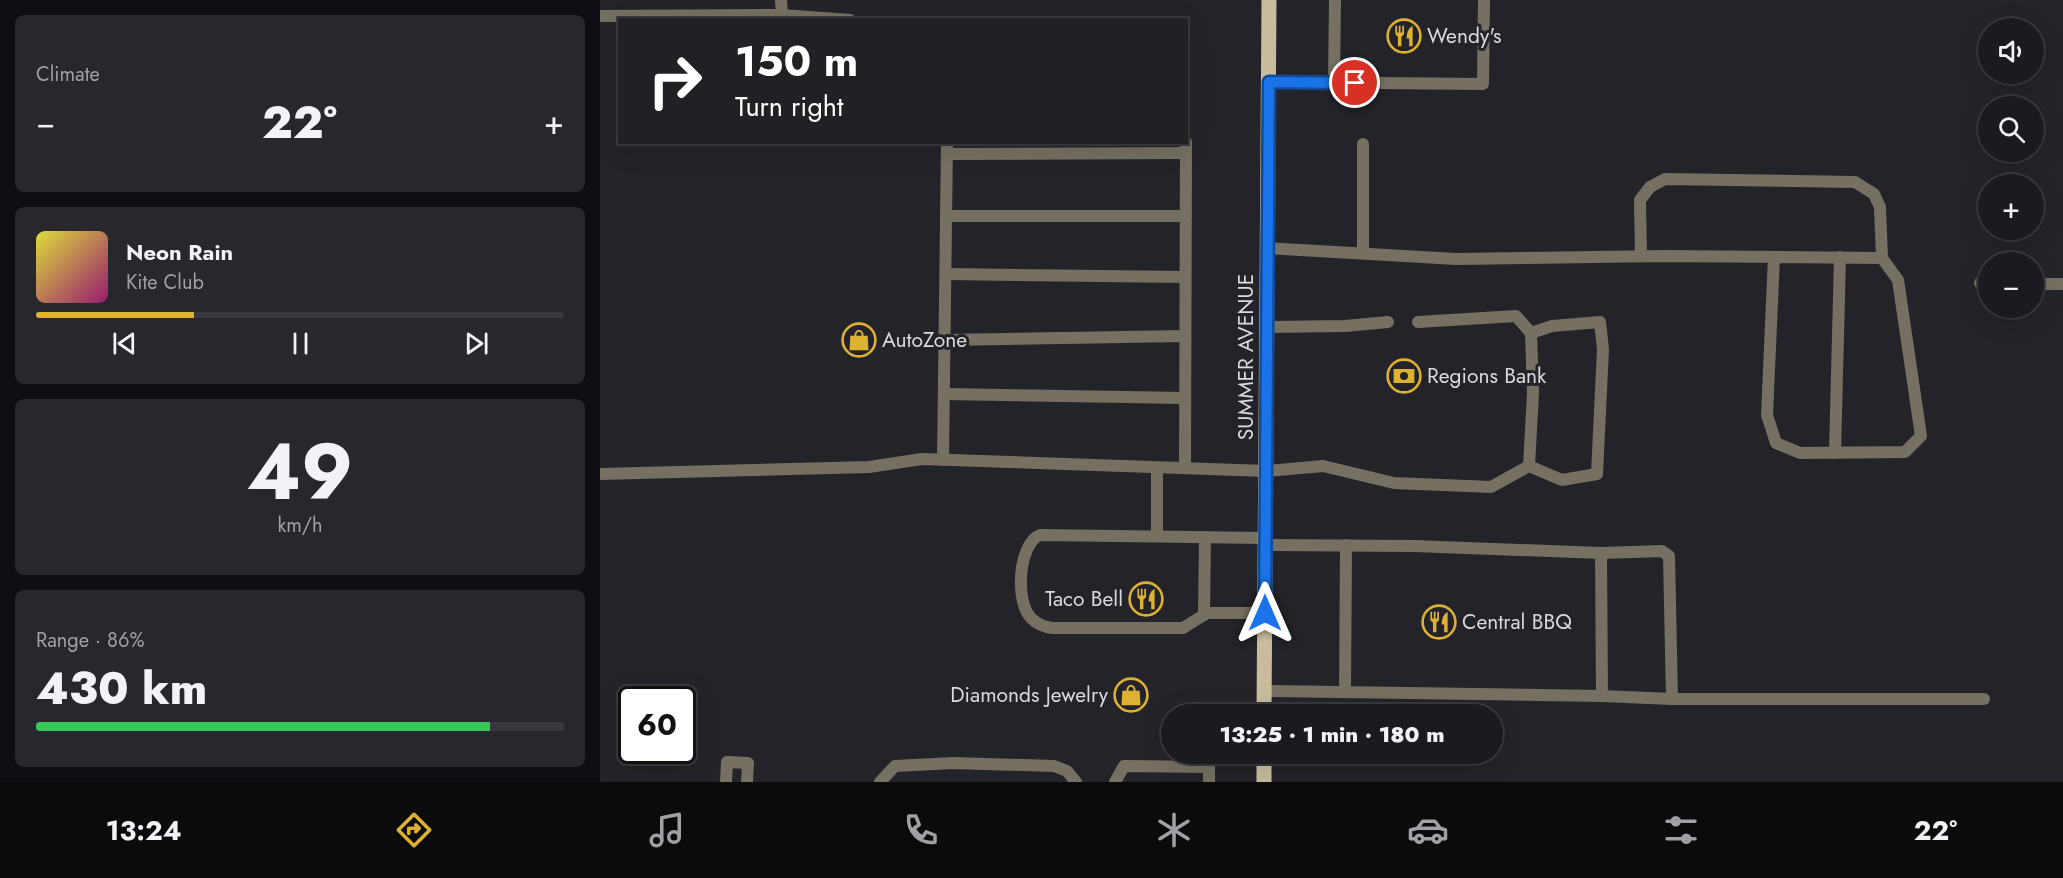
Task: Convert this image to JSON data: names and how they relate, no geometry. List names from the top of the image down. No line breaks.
{"streets":{"main road":["SUMMER AVENUE"]},"places":{"restaurant":["Wendy's","Taco Bell","Central BBQ"],"shop":["AutoZone","Diamonds Jewelry"],"bank":["Regions Bank"]},"page":{"tile":["Climate",["49","km/h"],["Range · 86%","430 km"]],"map_buttons":["+","−"],"turn":["150 m","Turn right"],"heat":["−","22°","+"],"song":["Neon Rain","Kite Club"],"limit":"60","trip":"13:25 · 1 min · 180 m","tabs":["13:24","22°"]}}
